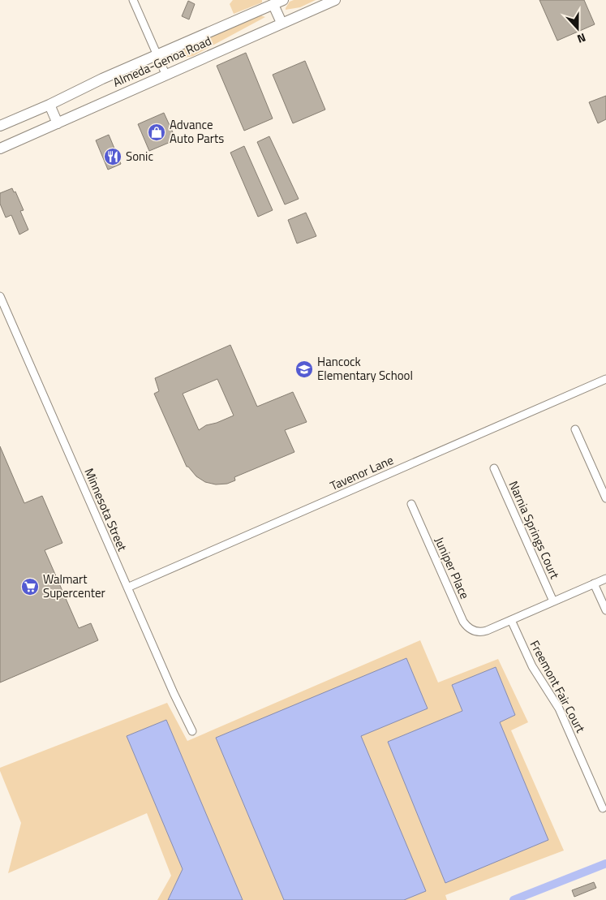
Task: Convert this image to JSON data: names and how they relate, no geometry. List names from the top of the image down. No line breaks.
{"streets":{"main road":["Almeda-Genoa Road"],"street":["Tavenor Lane","Minnesota Street","Narnia Springs Court","Juniper Place","Freemont Fair Court"]},"crossings":[["Tavenor Lane","Minnesota Street"],["Juniper Place","Freemont Fair Court"]],"places":{"shop":["Advance Auto Parts"],"restaurant":["Sonic"],"school or university":["Hancock Elementary School"],"supermarket":["Walmart Supercenter"]},"north":"bottom"}
